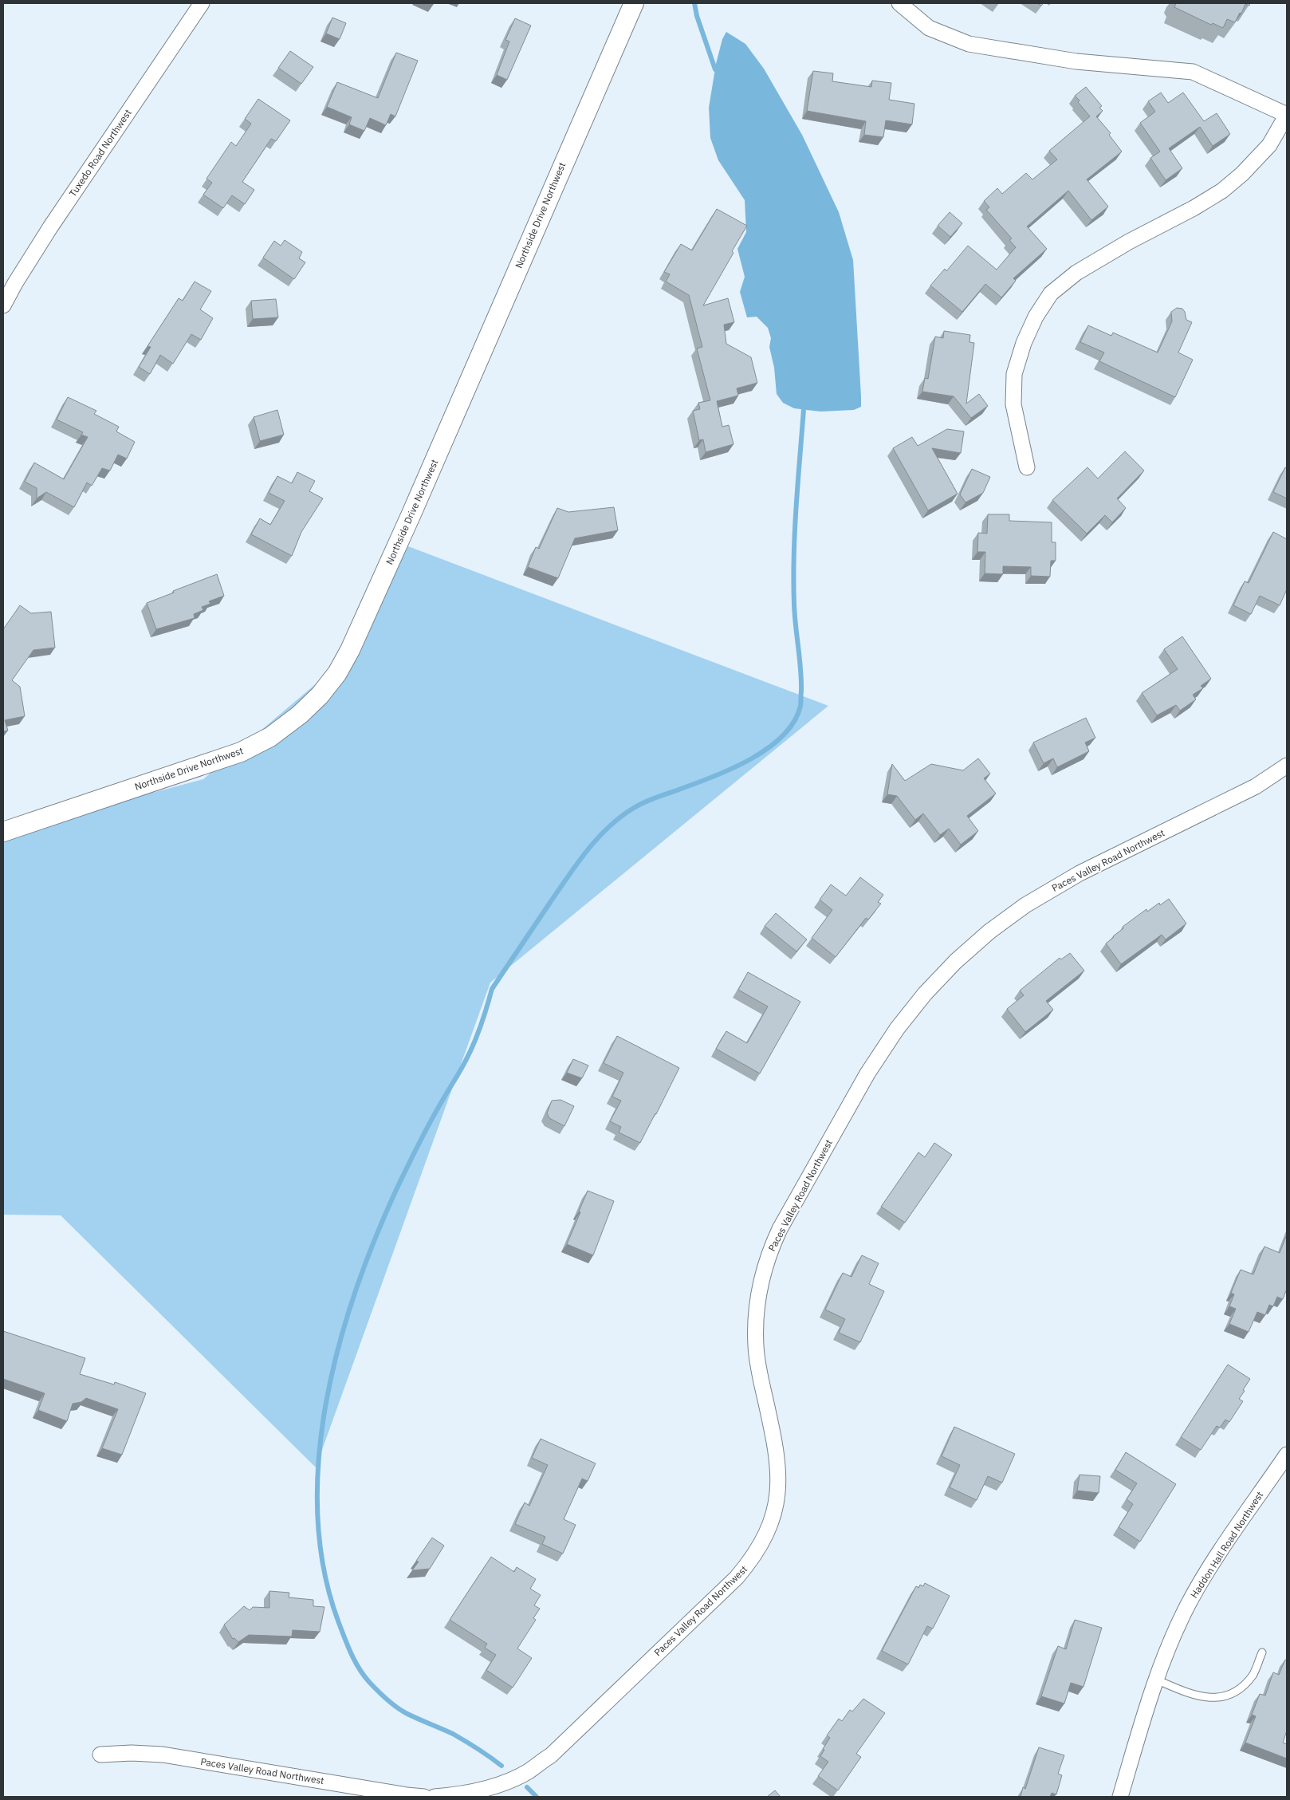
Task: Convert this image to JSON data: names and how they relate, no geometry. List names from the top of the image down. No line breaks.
{"streets":{"street":["Tuxedo Road Northwest","Northside Drive Northwest","Paces Valley Road Northwest","Haddon Hall Road Northwest"]}}
